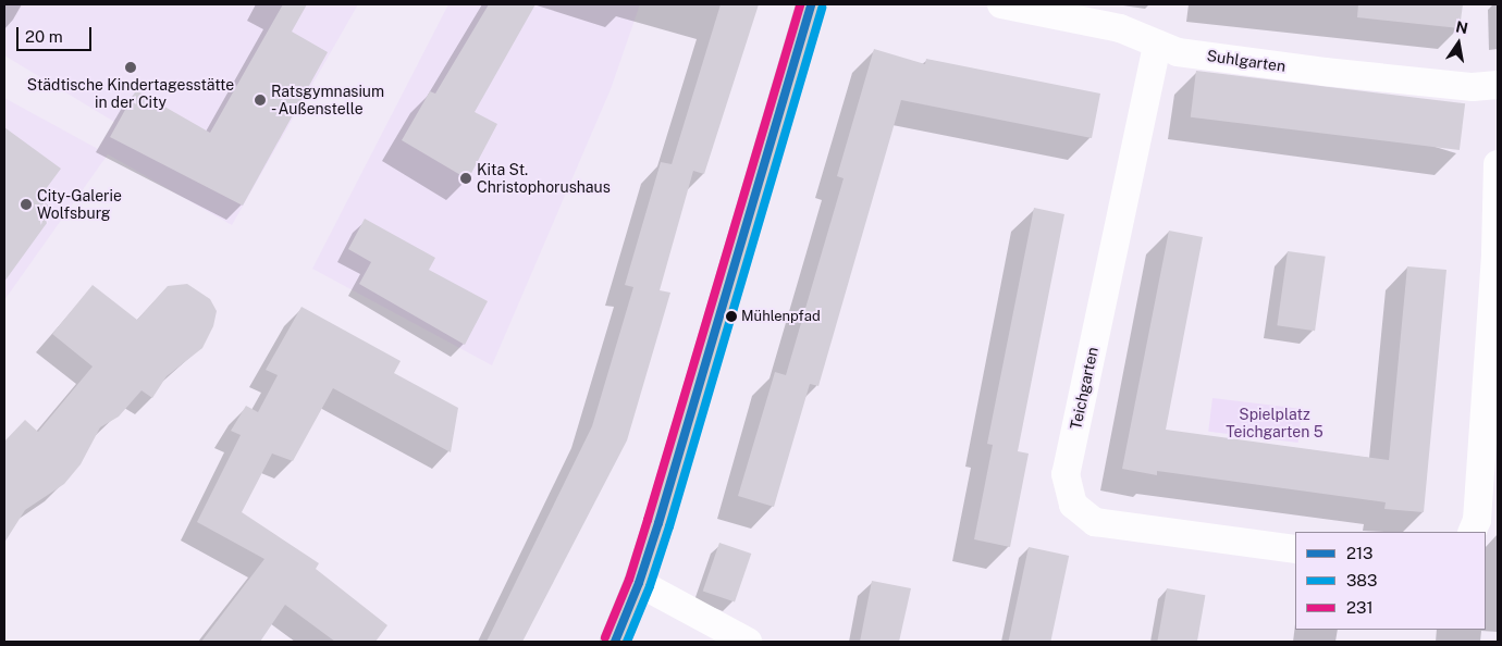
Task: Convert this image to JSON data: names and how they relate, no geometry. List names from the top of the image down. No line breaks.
{"streets":{"street":["Suhlgarten","Teichgarten"]},"crossings":[["Suhlgarten","Teichgarten"]],"parks":["Spielplatz Teichgarten 5"],"places":["Städtische Kindertagesstätte in der City","Ratsgymnasium - Außenstelle","Kita St. Christophorushaus","City-Galerie Wolfsburg","Mühlenpfad"],"lines":["transit line 213","transit line 231","transit line 383"],"legend":["213","383","231"],"scale_bar":"20 m","north":"top"}
